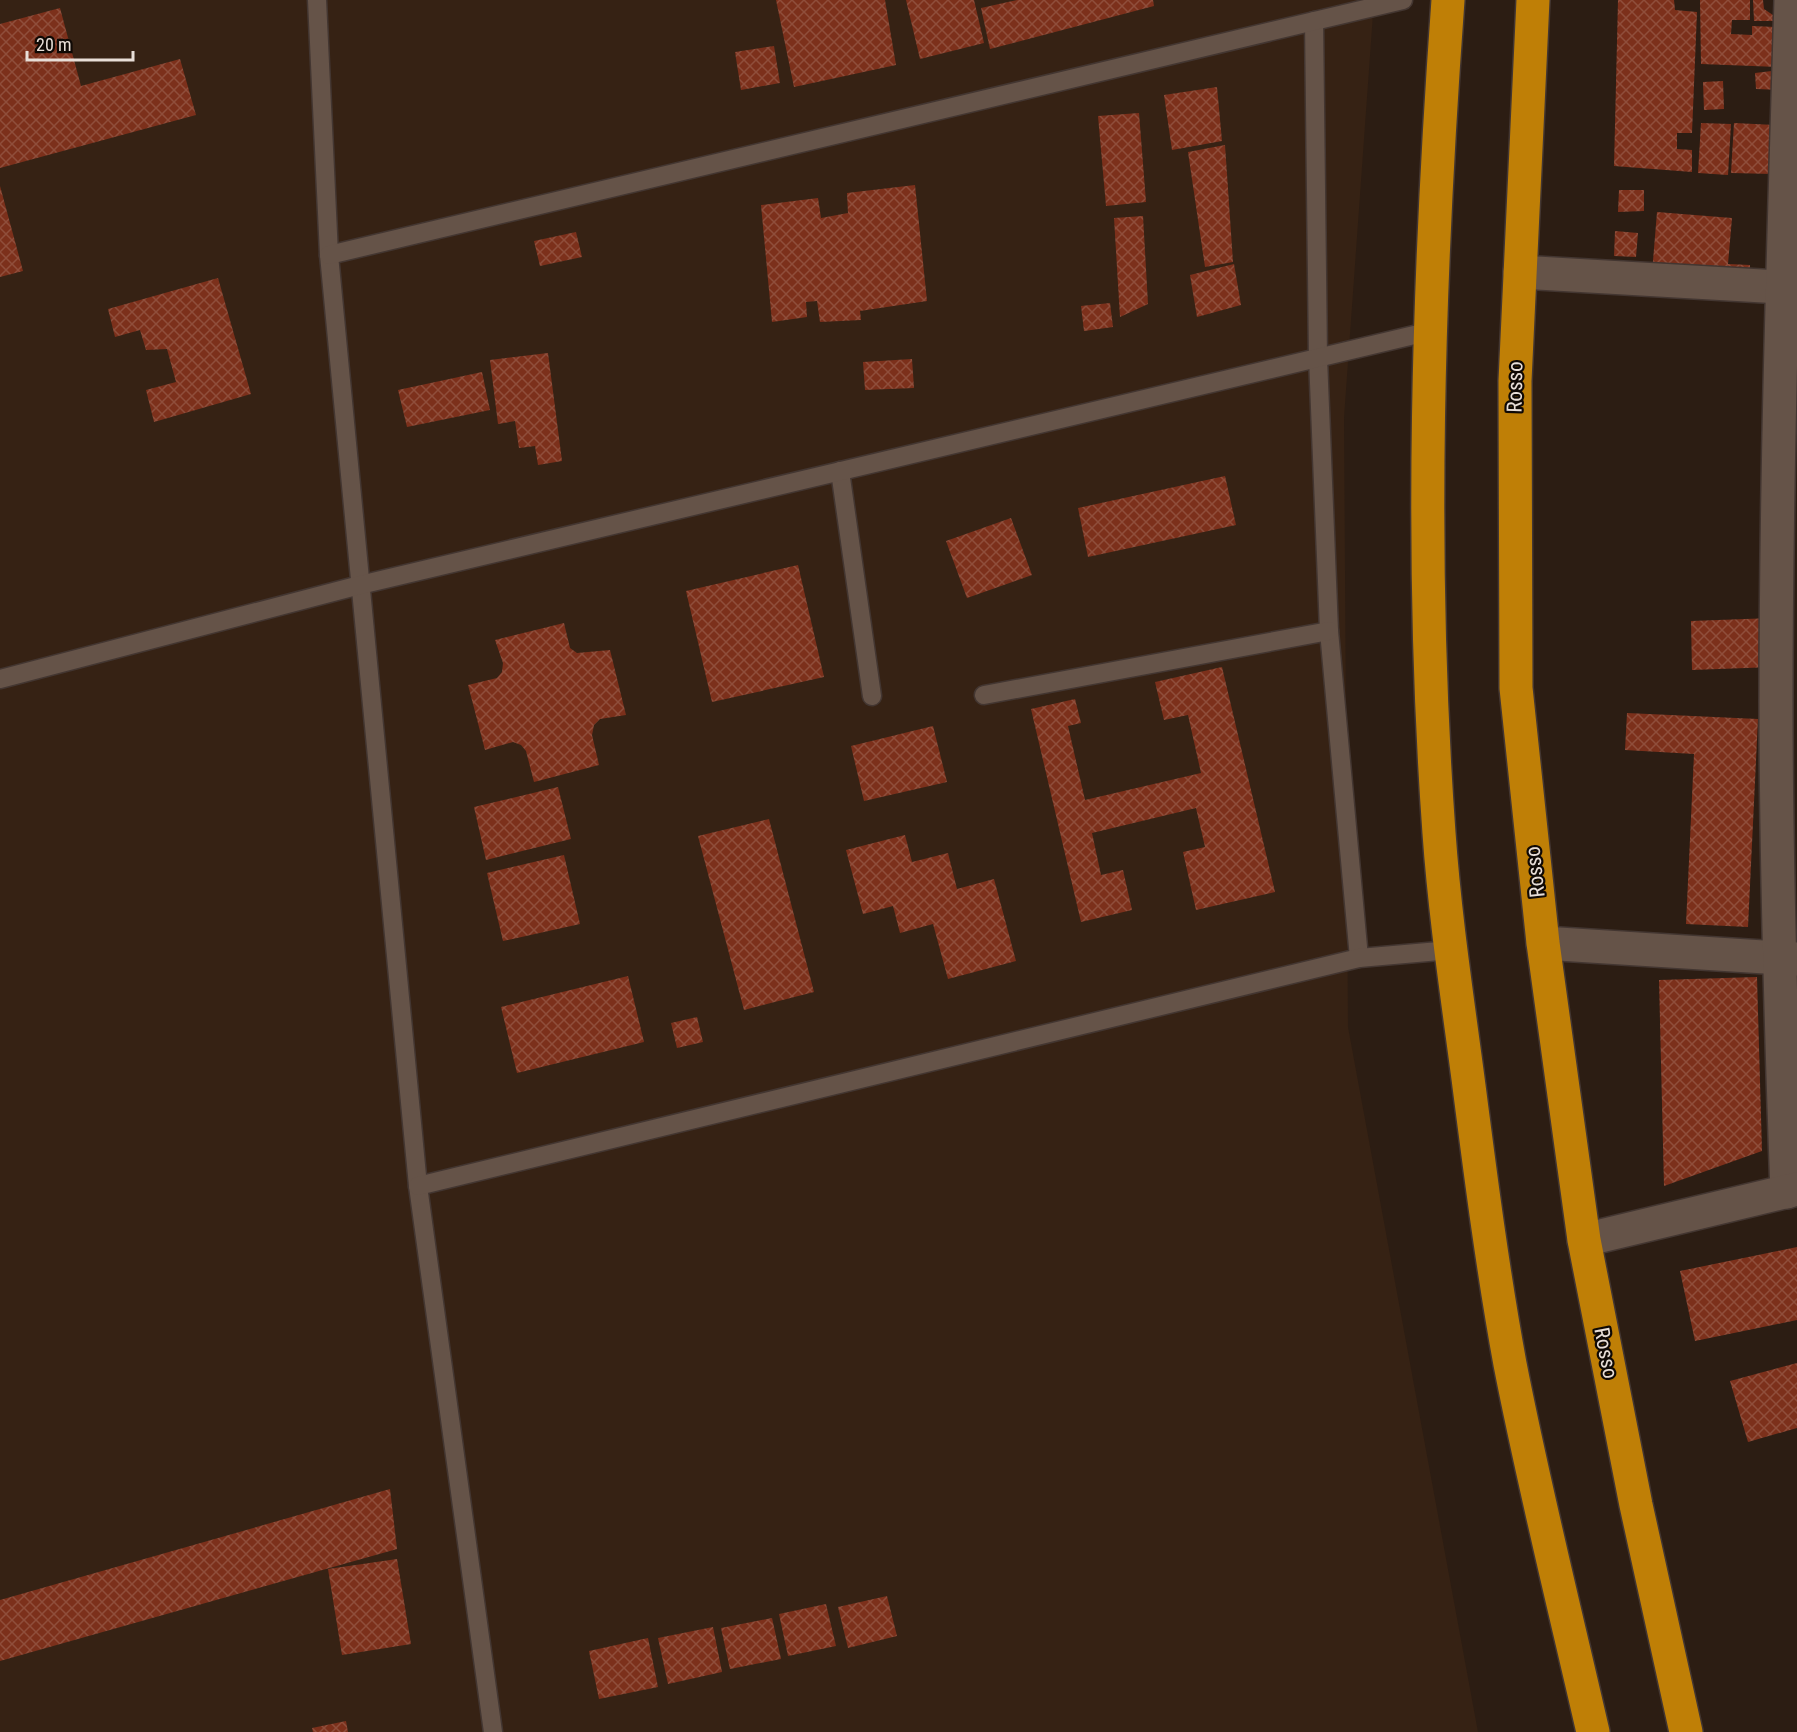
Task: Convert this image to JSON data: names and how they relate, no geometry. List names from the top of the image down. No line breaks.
{"streets":{"highway":["Rosso"]},"scale_bar":"20 m"}
